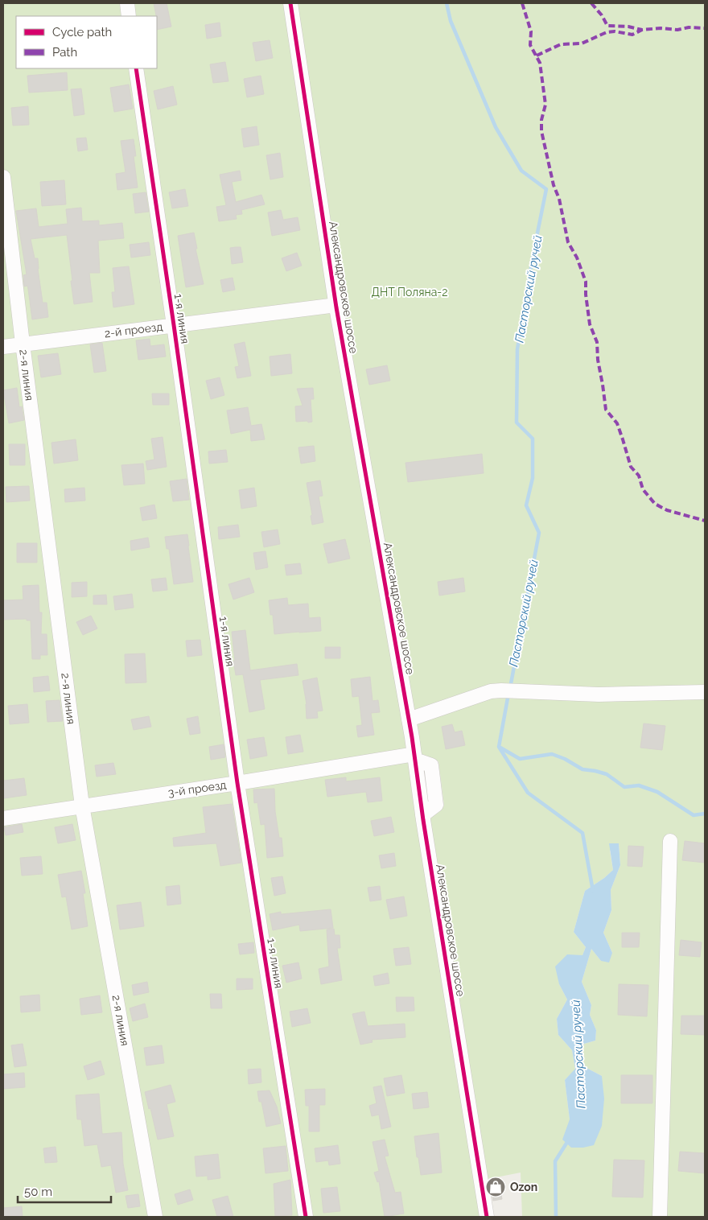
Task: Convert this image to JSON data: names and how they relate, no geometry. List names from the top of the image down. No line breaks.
{"streets":{"street":["Александровское шоссе","1-я линия","2-й проезд","2-я линия","3-й проезд"]},"crossings":[["Александровское шоссе","2-й проезд"],["Александровское шоссе","3-й проезд"],["1-я линия","2-й проезд"],["1-я линия","3-й проезд"],["2-й проезд","2-я линия"],["2-я линия","3-й проезд"]],"water":["Пасторский ручей"],"parks":["ДНТ Поляна-2"],"places":{"shop":["Ozon"]},"legend":["Cycle path","Path"],"scale_bar":"50 m"}
